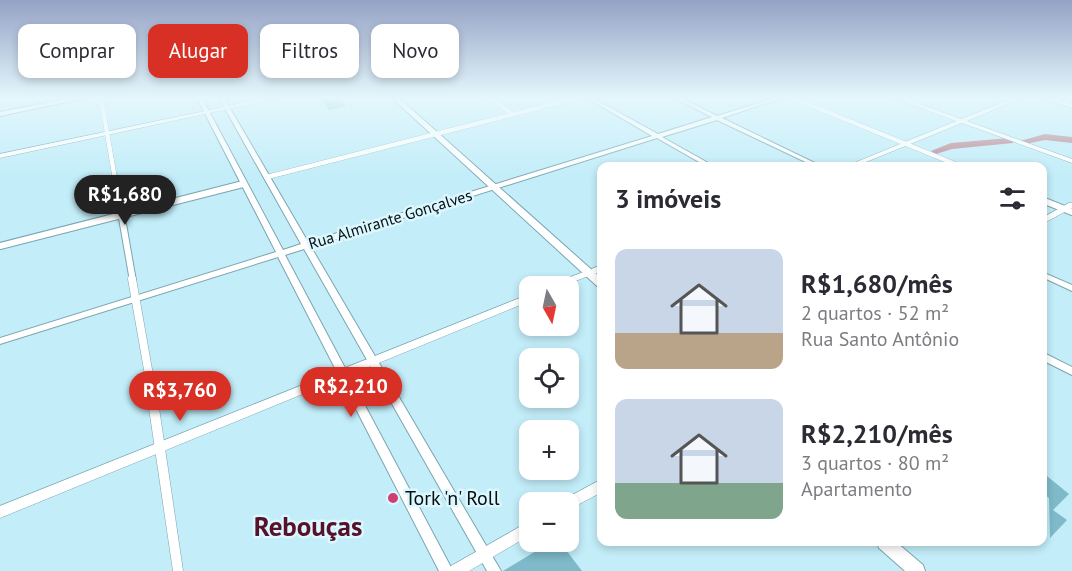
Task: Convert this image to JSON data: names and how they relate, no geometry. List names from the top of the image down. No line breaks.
{"streets":{"street":["Rua Almirante Gonçalves"]},"districts":["Rebouças"],"places":["Tork 'n' Roll"],"north":"bottom","page":{"chip":["Comprar","Alugar","Filtros","Novo"],"heading":"3 imóveis","price":["R$1,680","R$2,210","R$3,760"],"list":[{"name":"R$1,680/mês","note":"2 quartos · 52 m² · Rua Santo Antônio"},{"name":"R$2,210/mês","note":"3 quartos · 80 m² · Apartamento"}],"map_buttons":["+","−"]}}
